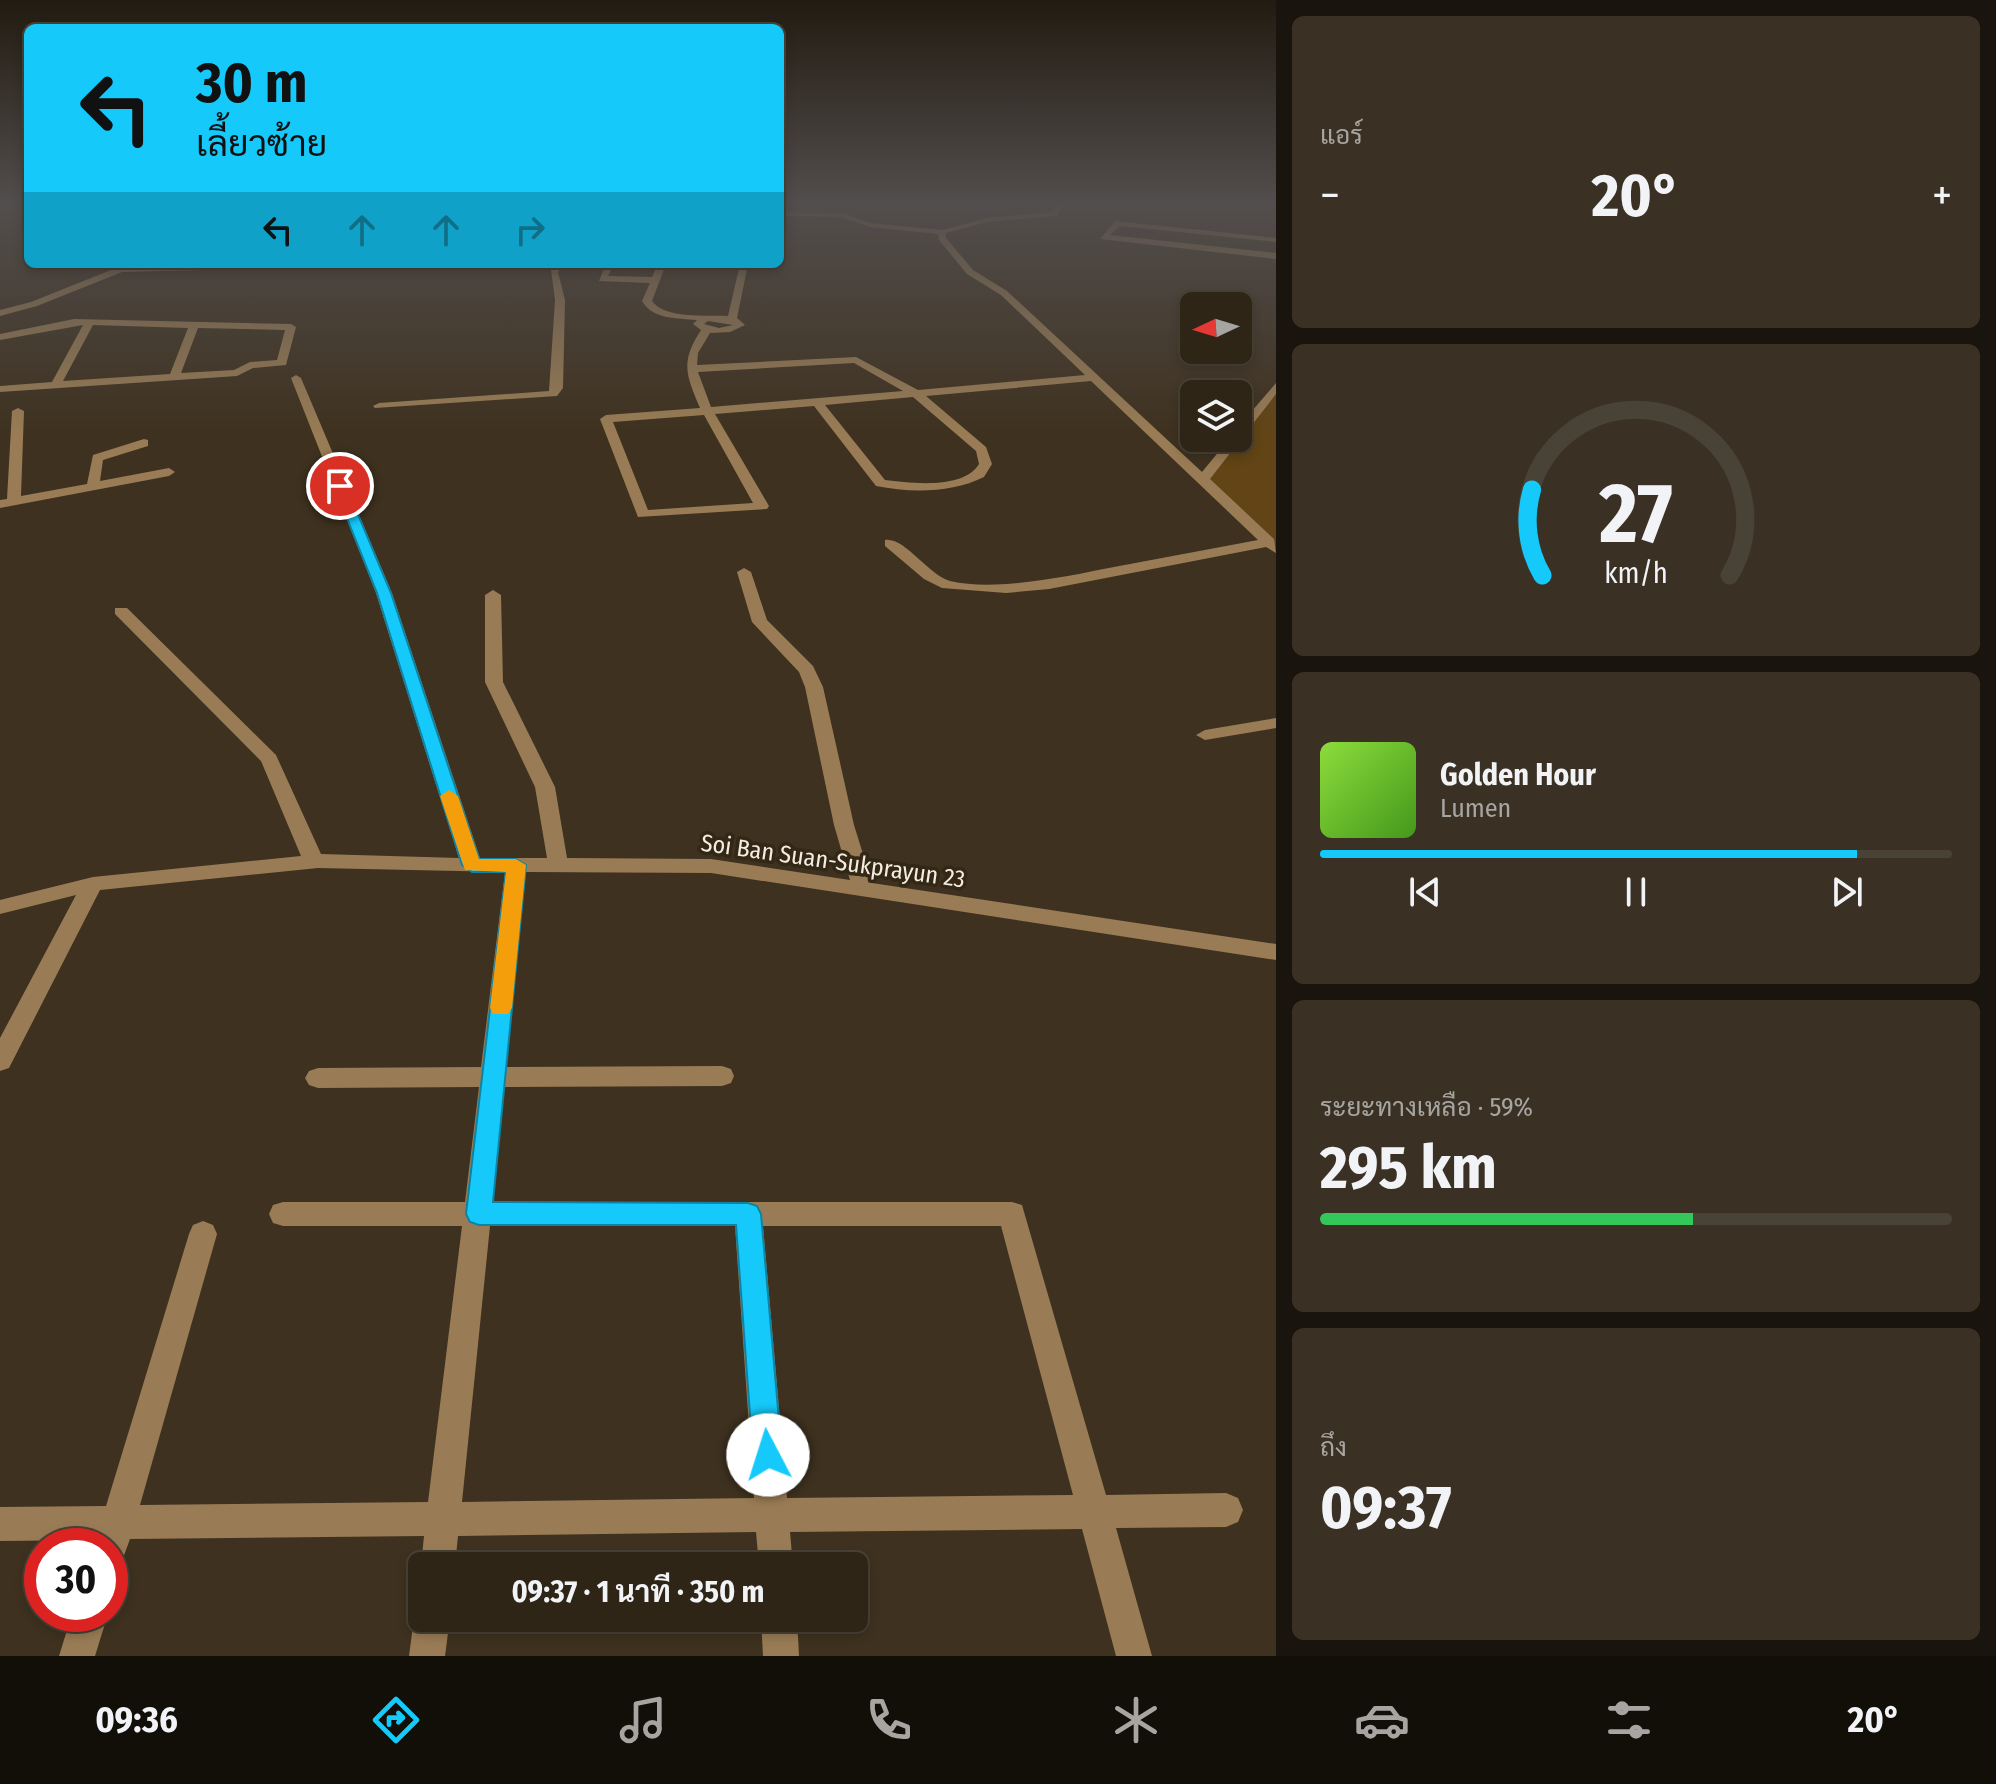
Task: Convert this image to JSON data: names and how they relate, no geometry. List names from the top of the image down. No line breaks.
{"streets":{"street":["Soi Ban Suan-Sukprayun 23"]},"north":"left","page":{"tile":["แอร์",["ระยะทางเหลือ · 59%","295 km"],["ถึง","09:37"]],"turn":["30 m","เลี้ยวซ้าย"],"heat":["−","20°","+"],"song":["Golden Hour","Lumen"],"limit":"30","trip":"09:37 · 1 นาที · 350 m","tabs":["09:36","20°"],"gauge":["27","km/h"]}}
